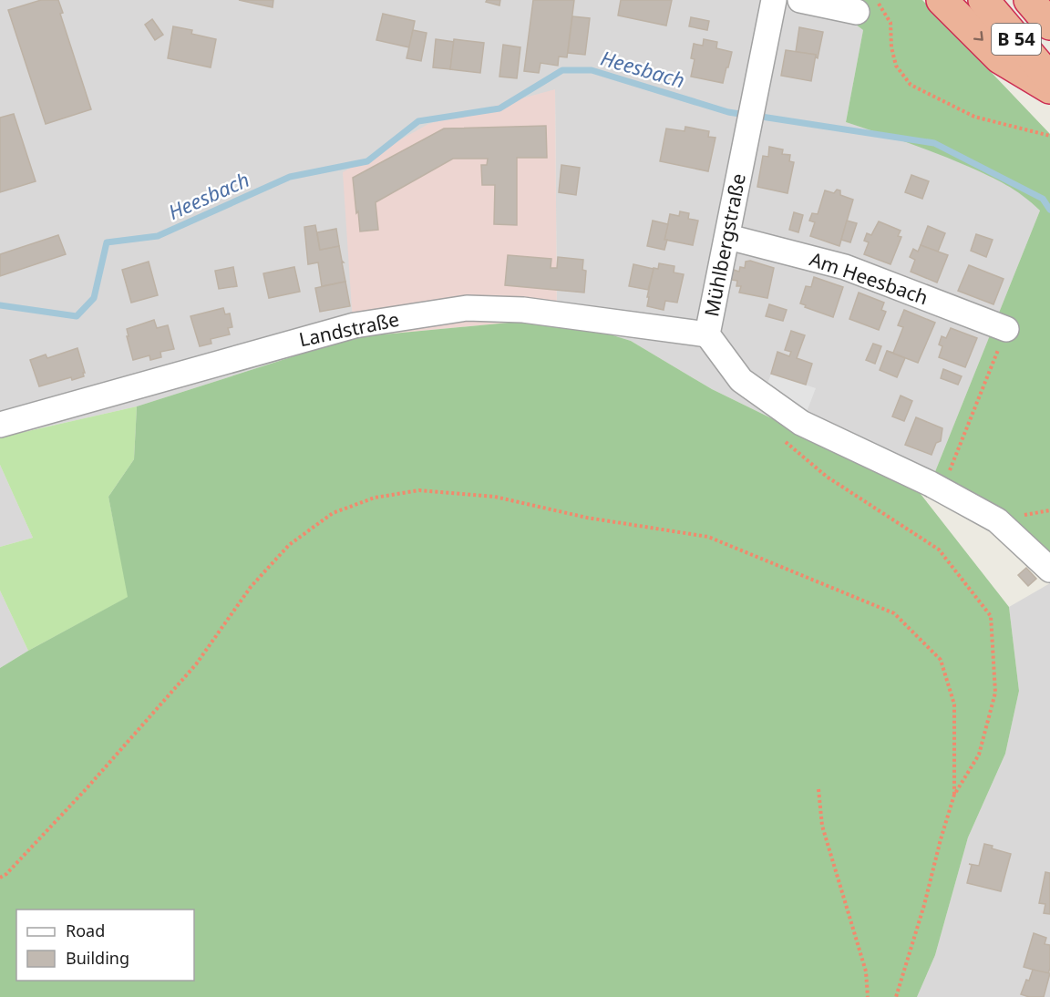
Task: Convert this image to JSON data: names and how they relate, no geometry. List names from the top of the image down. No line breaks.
{"streets":{"highway":["B 54"],"street":["Mühlbergstraße","Am Heesbach","Landstraße"]},"crossings":[["Mühlbergstraße","Am Heesbach"],["Mühlbergstraße","Landstraße"]],"water":["Heesbach"],"legend":["Road","Building"]}
